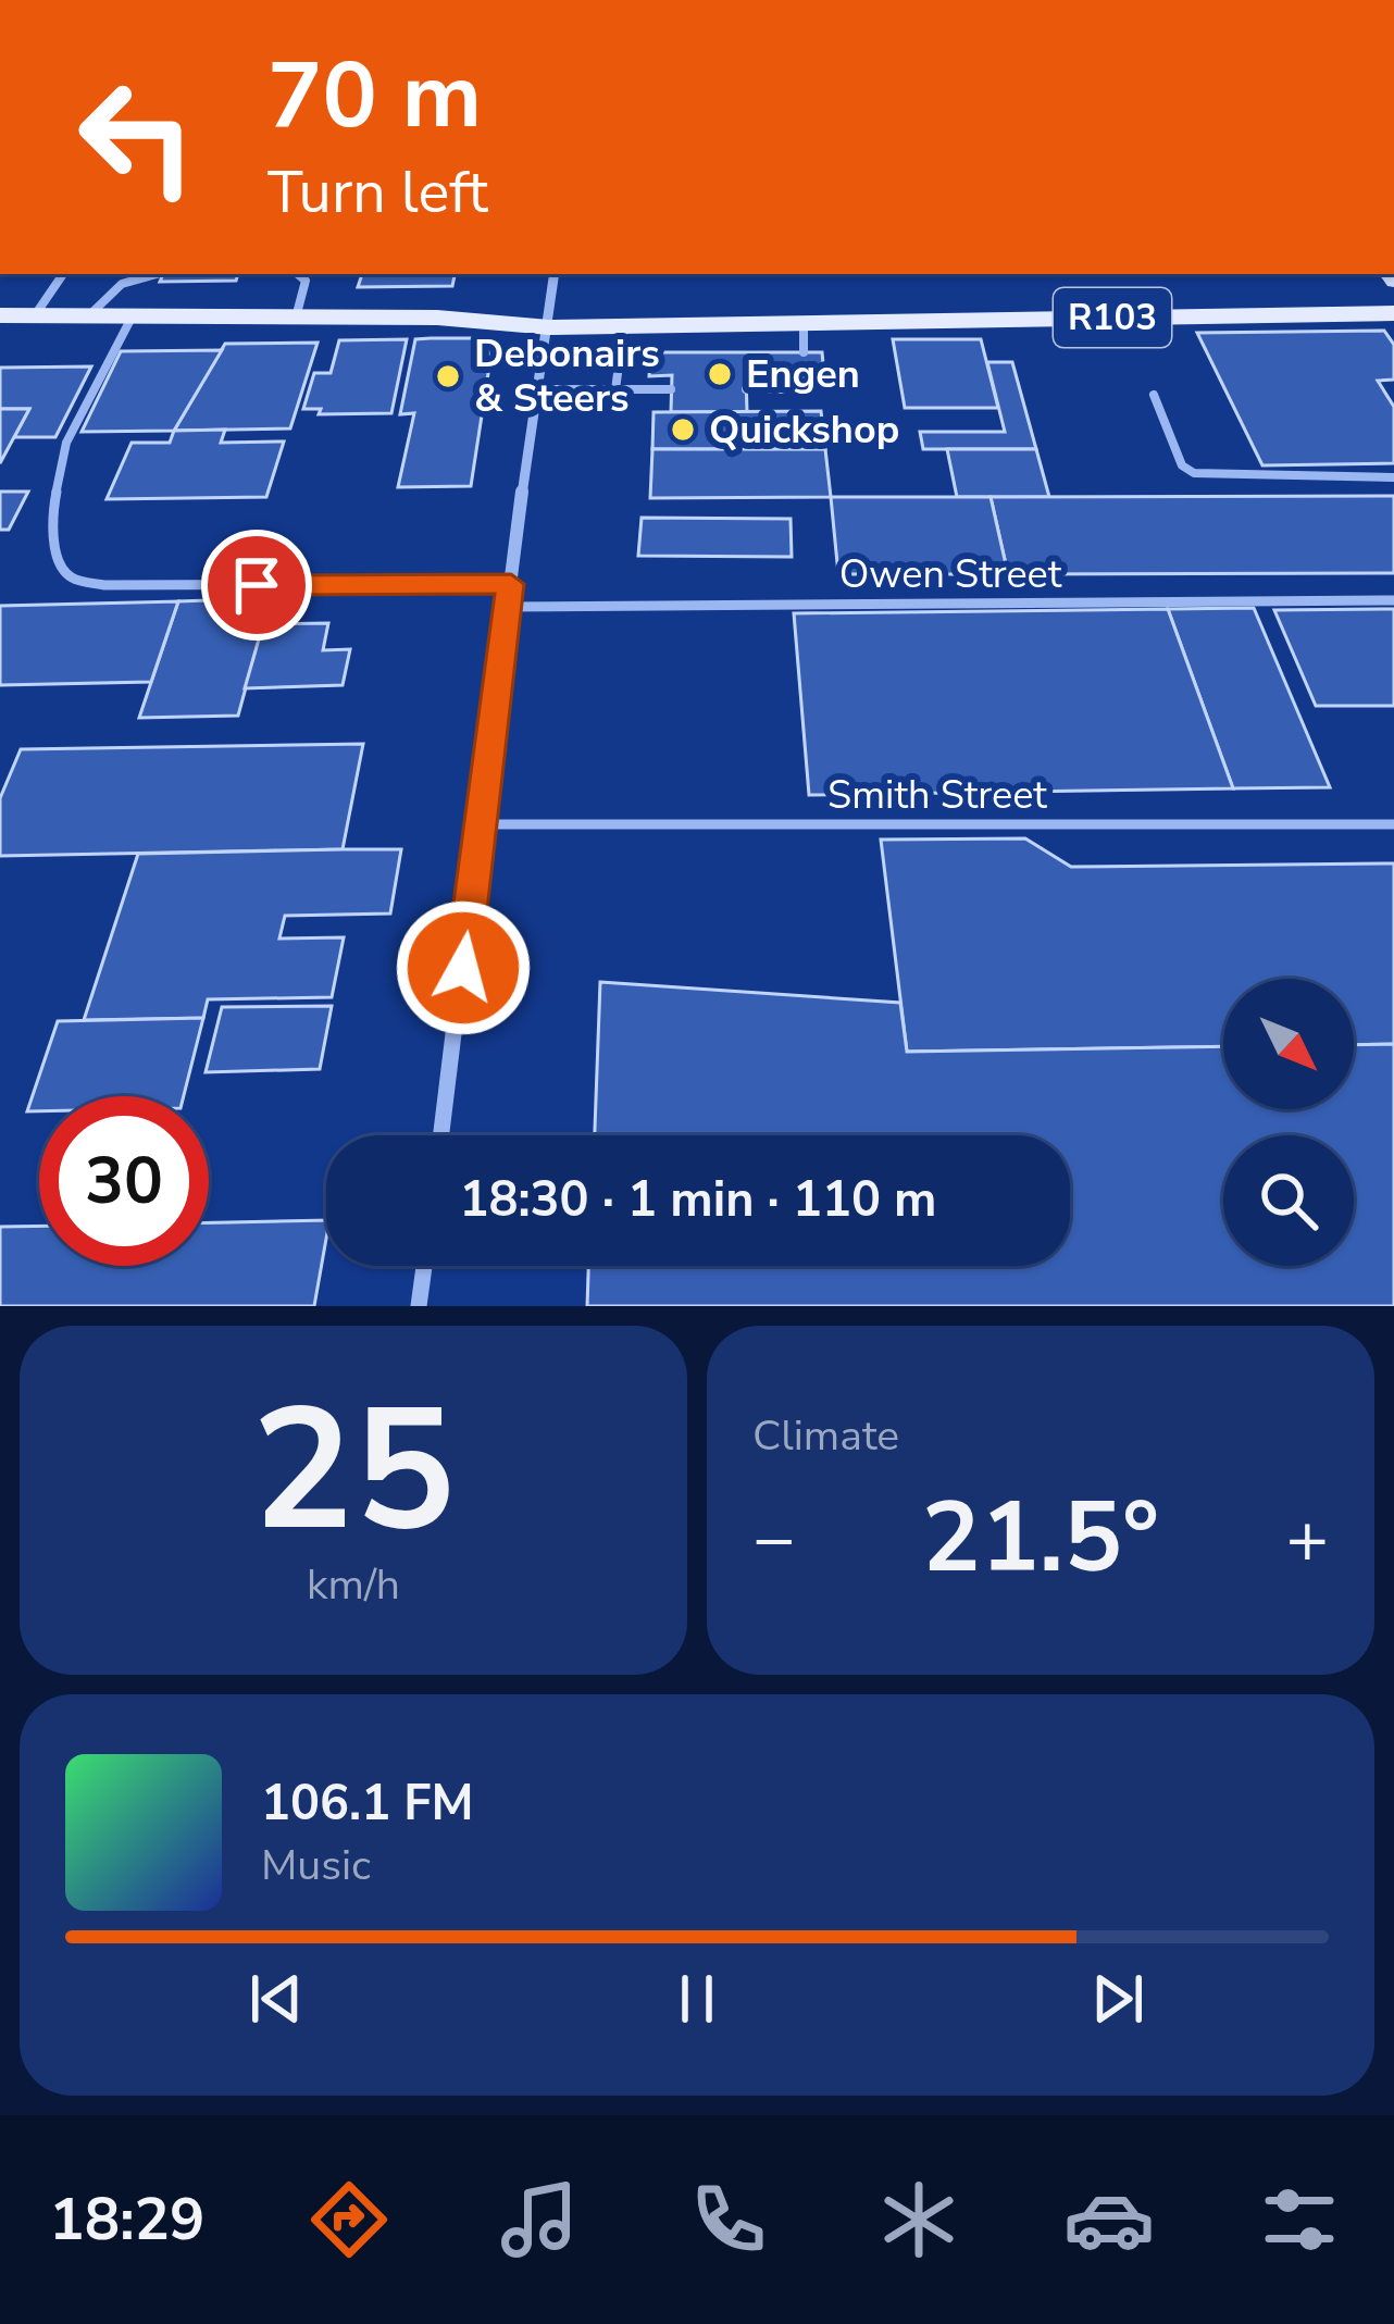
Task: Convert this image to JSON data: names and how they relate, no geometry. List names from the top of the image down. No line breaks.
{"streets":{"main road":["R103"],"lane":["Owen Street","Smith Street"]},"places":["Engen","Debonairs & Steers","Quickshop"],"north":"bottom right","page":{"turn":["70 m","Turn left"],"limit":"30","trip":"18:30 · 1 min · 110 m","tile":[["25","km/h"],"Climate"],"heat":["−","21.5°","+"],"song":["106.1 FM","Music"],"tabs":"18:29"}}
